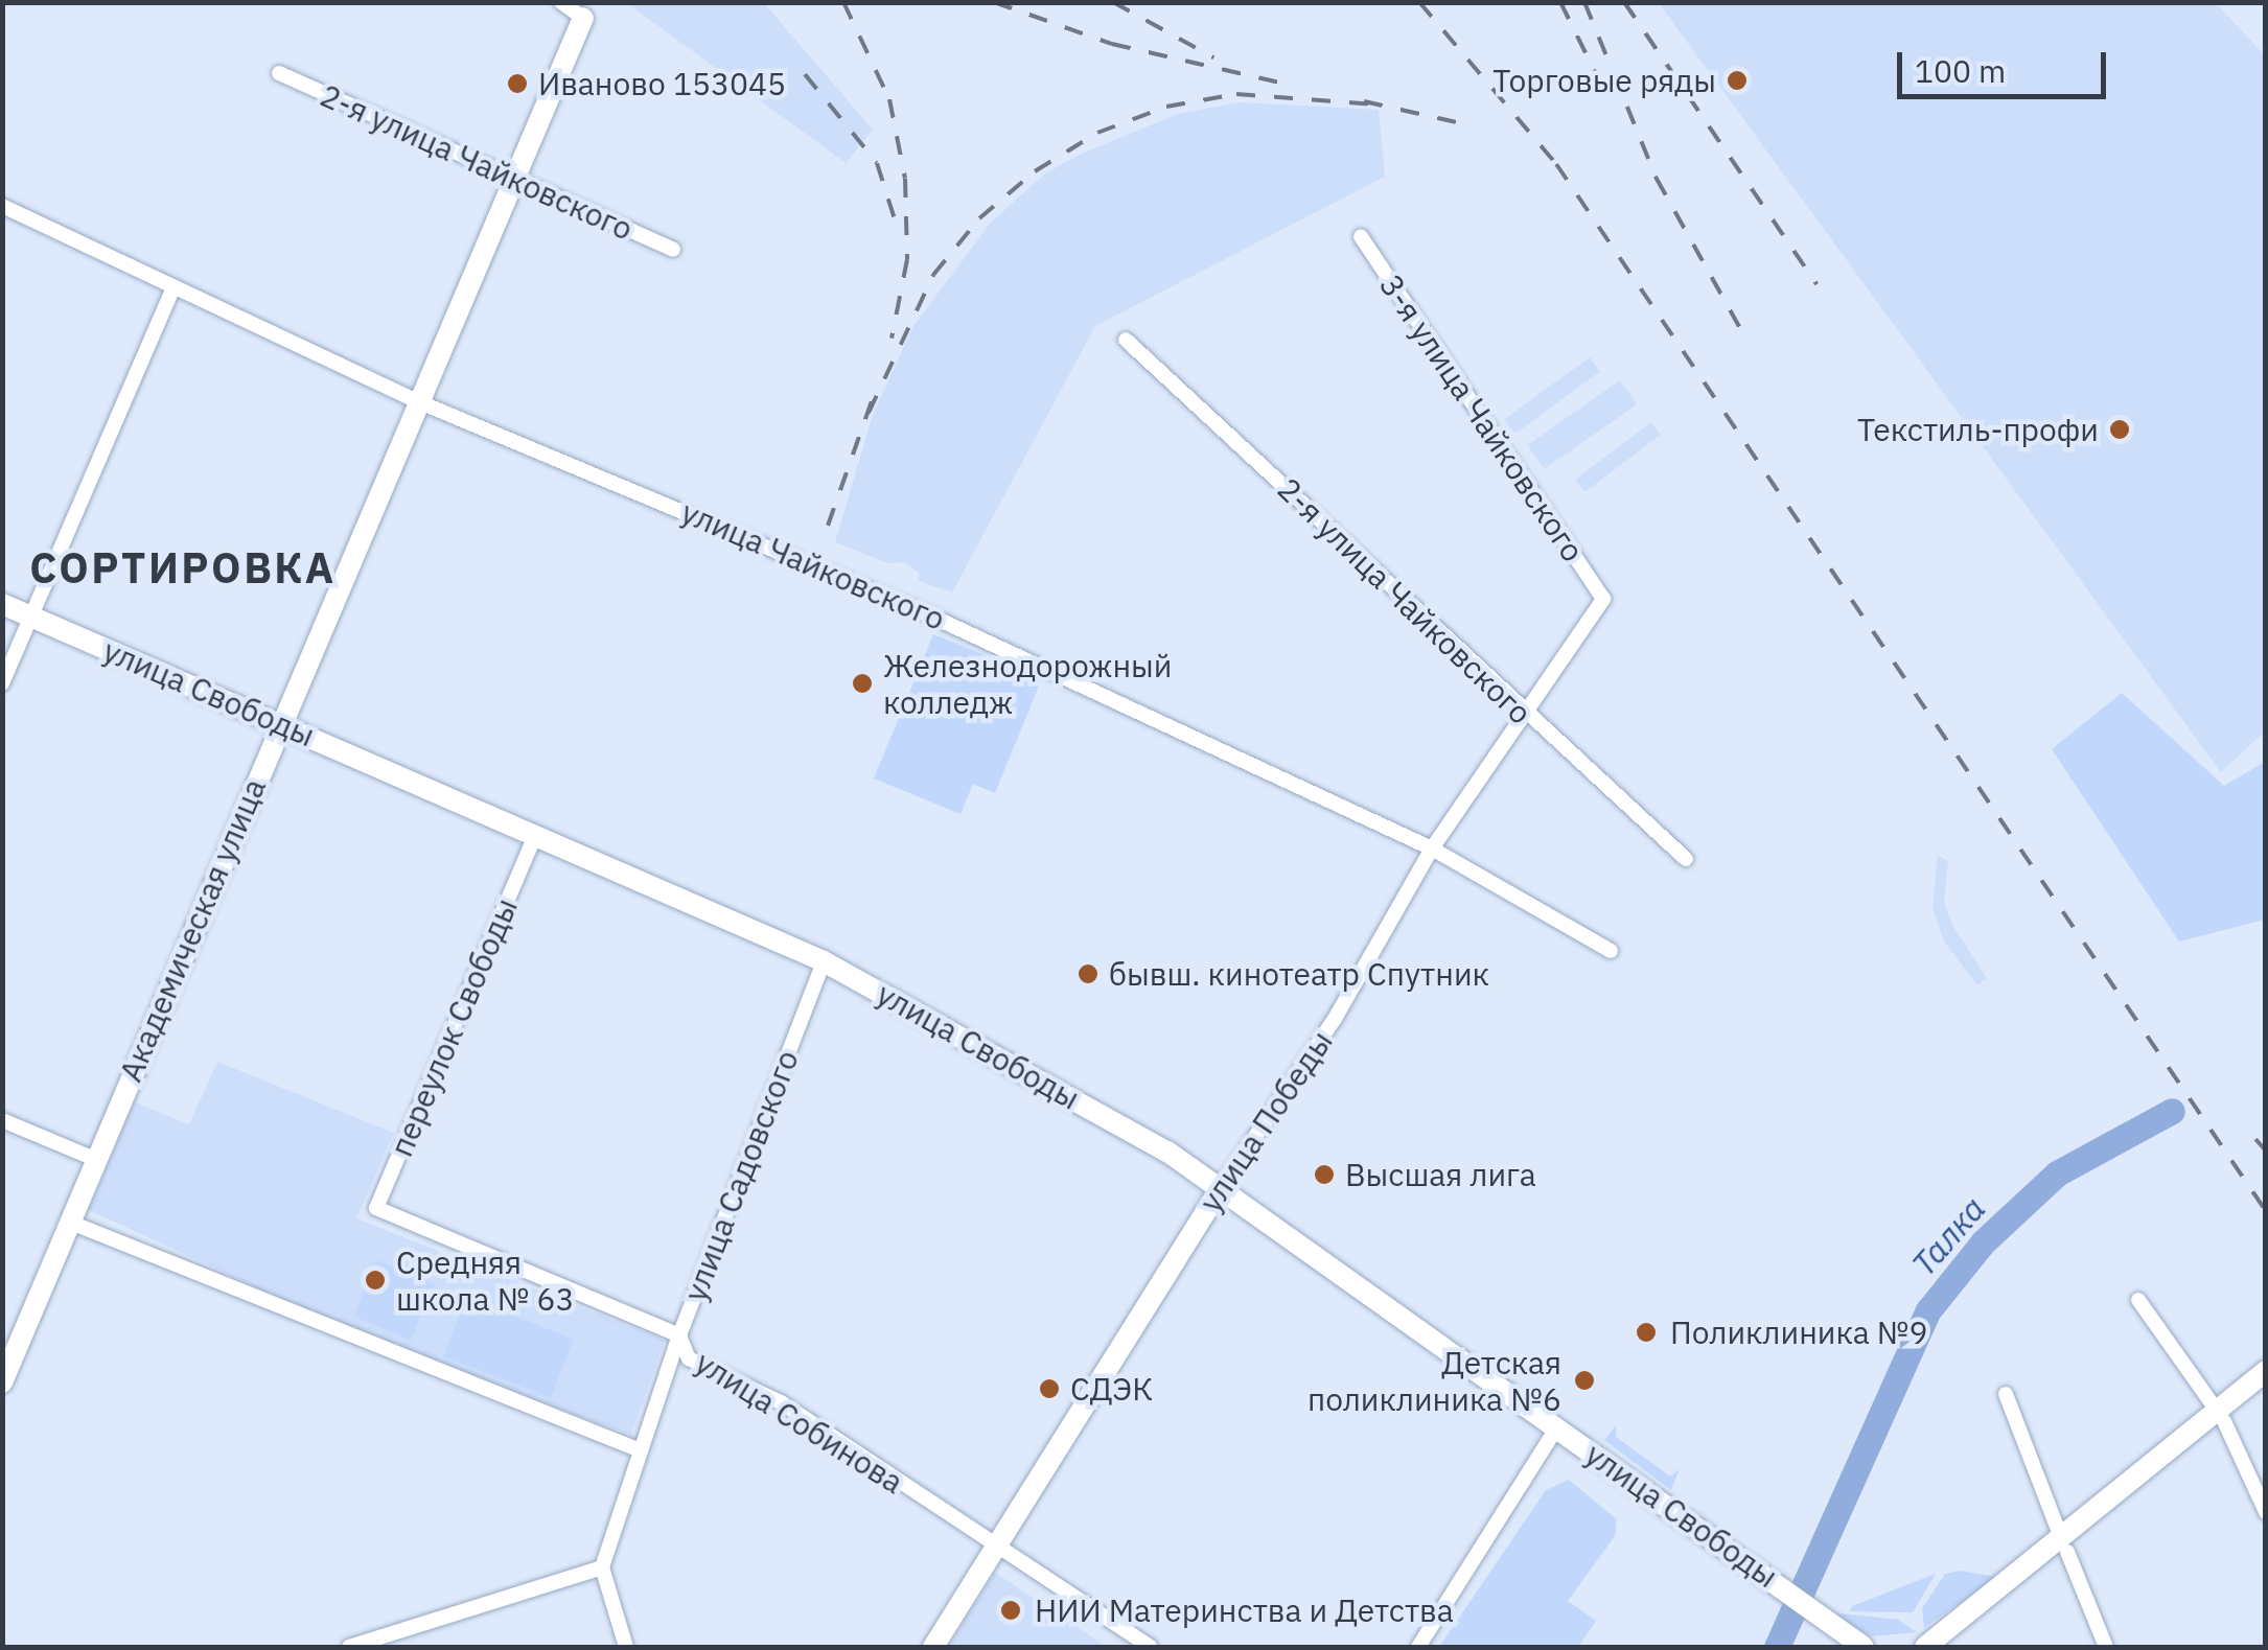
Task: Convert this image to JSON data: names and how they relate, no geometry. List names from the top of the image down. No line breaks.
{"streets":{"main road":["улица Свободы","Академическая улица","улица Победы"],"street":["2-я улица Чайковского","3-я улица Чайковского","улица Чайковского","переулок Свободы","улица Садовского","улица Собинова"]},"crossings":[["2-я улица Чайковского","Академическая улица"],["2-я улица Чайковского","улица Победы"],["3-я улица Чайковского","улица Победы"],["улица Чайковского","Академическая улица"],["улица Чайковского","улица Победы"],["улица Свободы","Академическая улица"],["улица Свободы","переулок Свободы"],["улица Свободы","улица Победы"],["улица Свободы","улица Садовского"],["переулок Свободы","улица Собинова"],["улица Победы","улица Собинова"],["улица Садовского","улица Собинова"]],"districts":["СОРТИРОВКА"],"water":["Талка"],"places":["Торговые ряды","Иваново 153045","Текстиль-профи","Железнодорожный колледж","бывш. кинотеатр Спутник","Высшая лига","Средняя школа № 63","Поликлиника №9","Детская поликлиника №6","СДЭК","НИИ Материнства и Детства"],"scale_bar":"100 m"}
